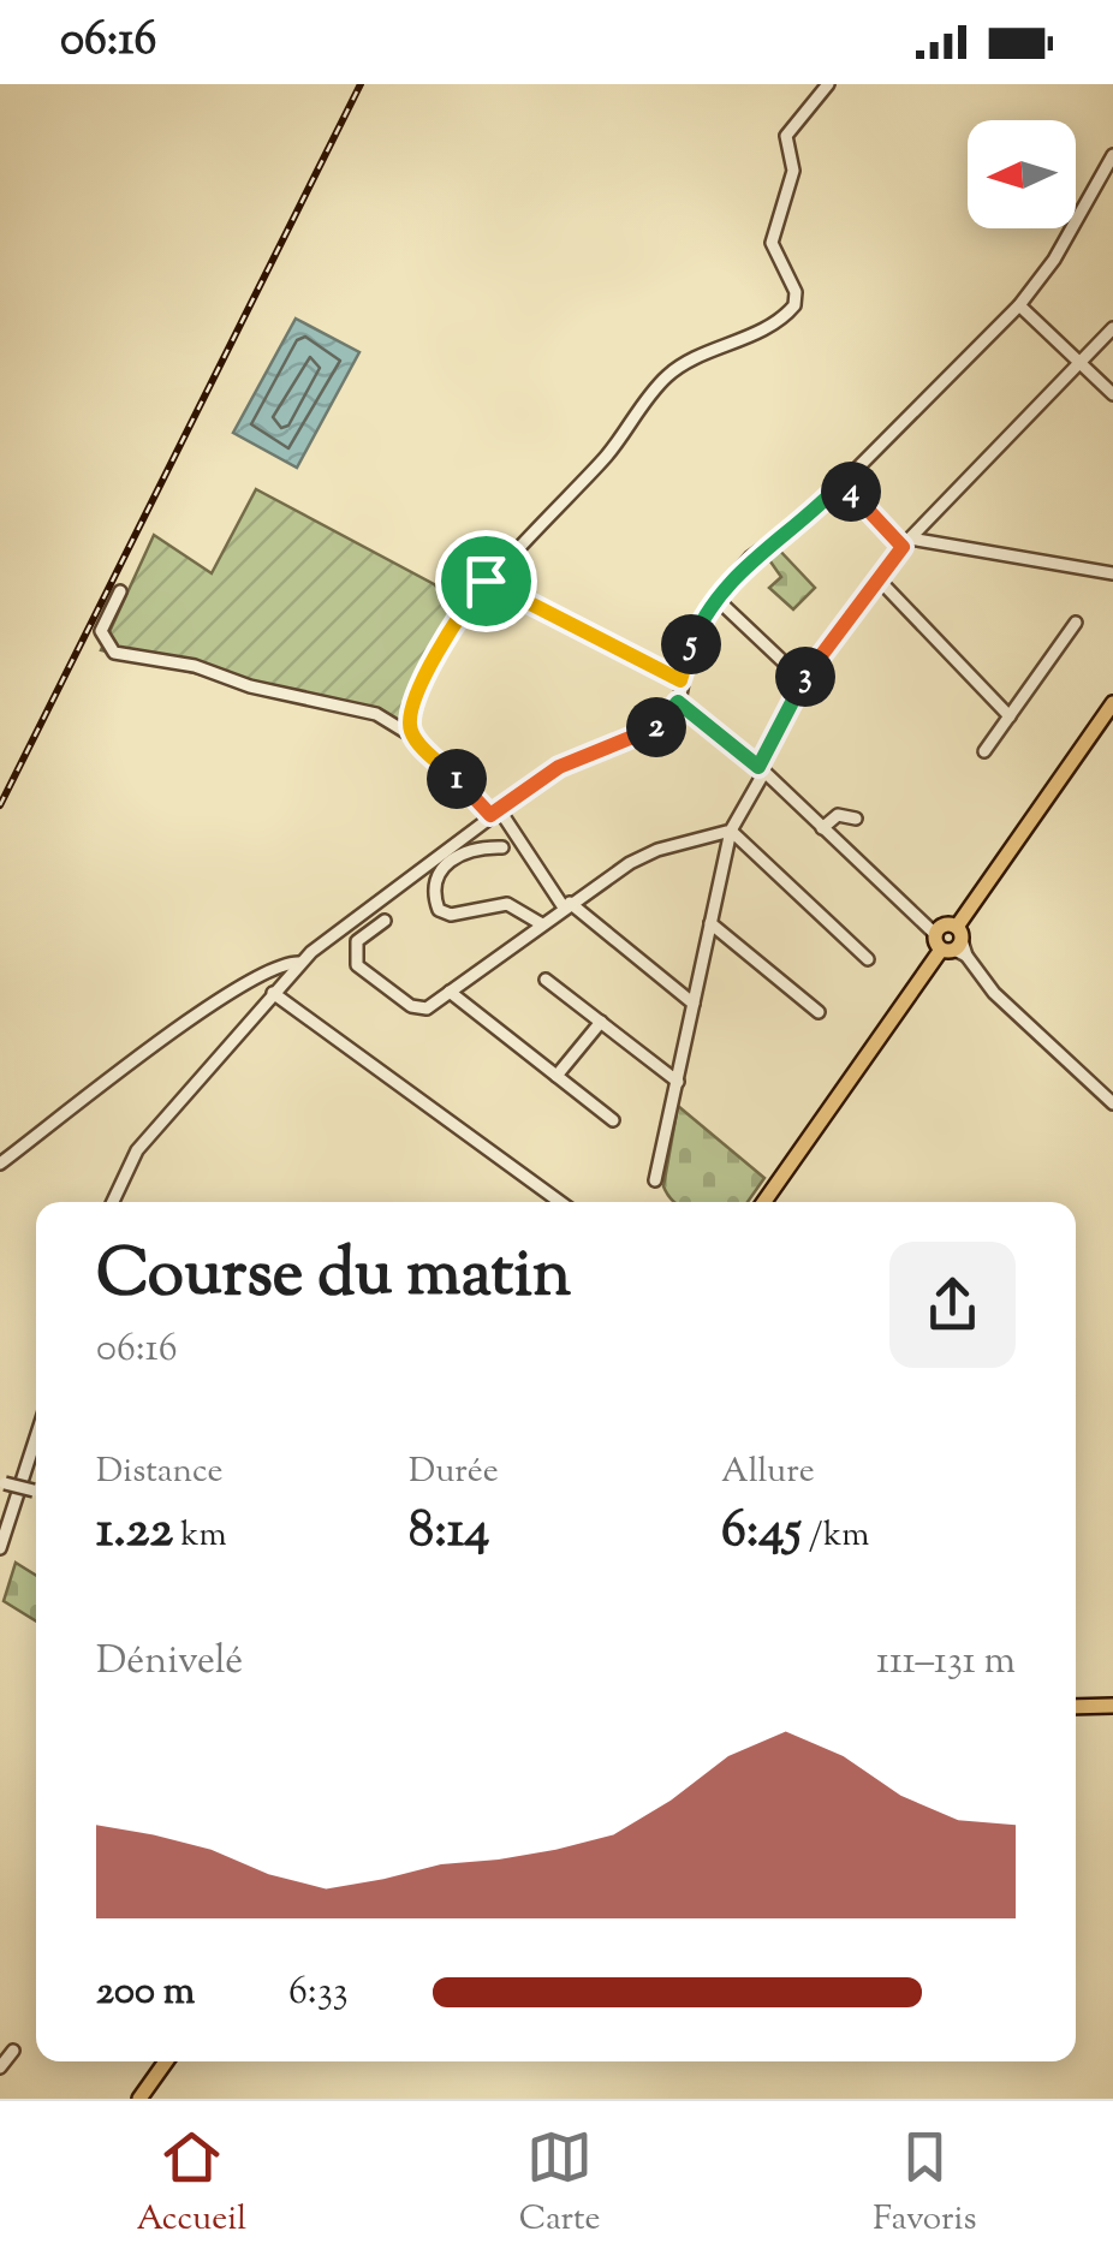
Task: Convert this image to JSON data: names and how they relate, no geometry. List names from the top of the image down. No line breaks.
{"north":"left","page":{"status":"06:16","pins":["4","5","3","2","1"],"heading":["Course du matin","06:16"],"stats":[["Distance","1.22 km"],["Durée","8:14"],["Allure","6:45 /km"]],"chart":["Dénivelé","111–131 m"],"list":[{"name":"200 m","note":"6:33"}],"tabs":["Accueil","Carte","Favoris"]}}
